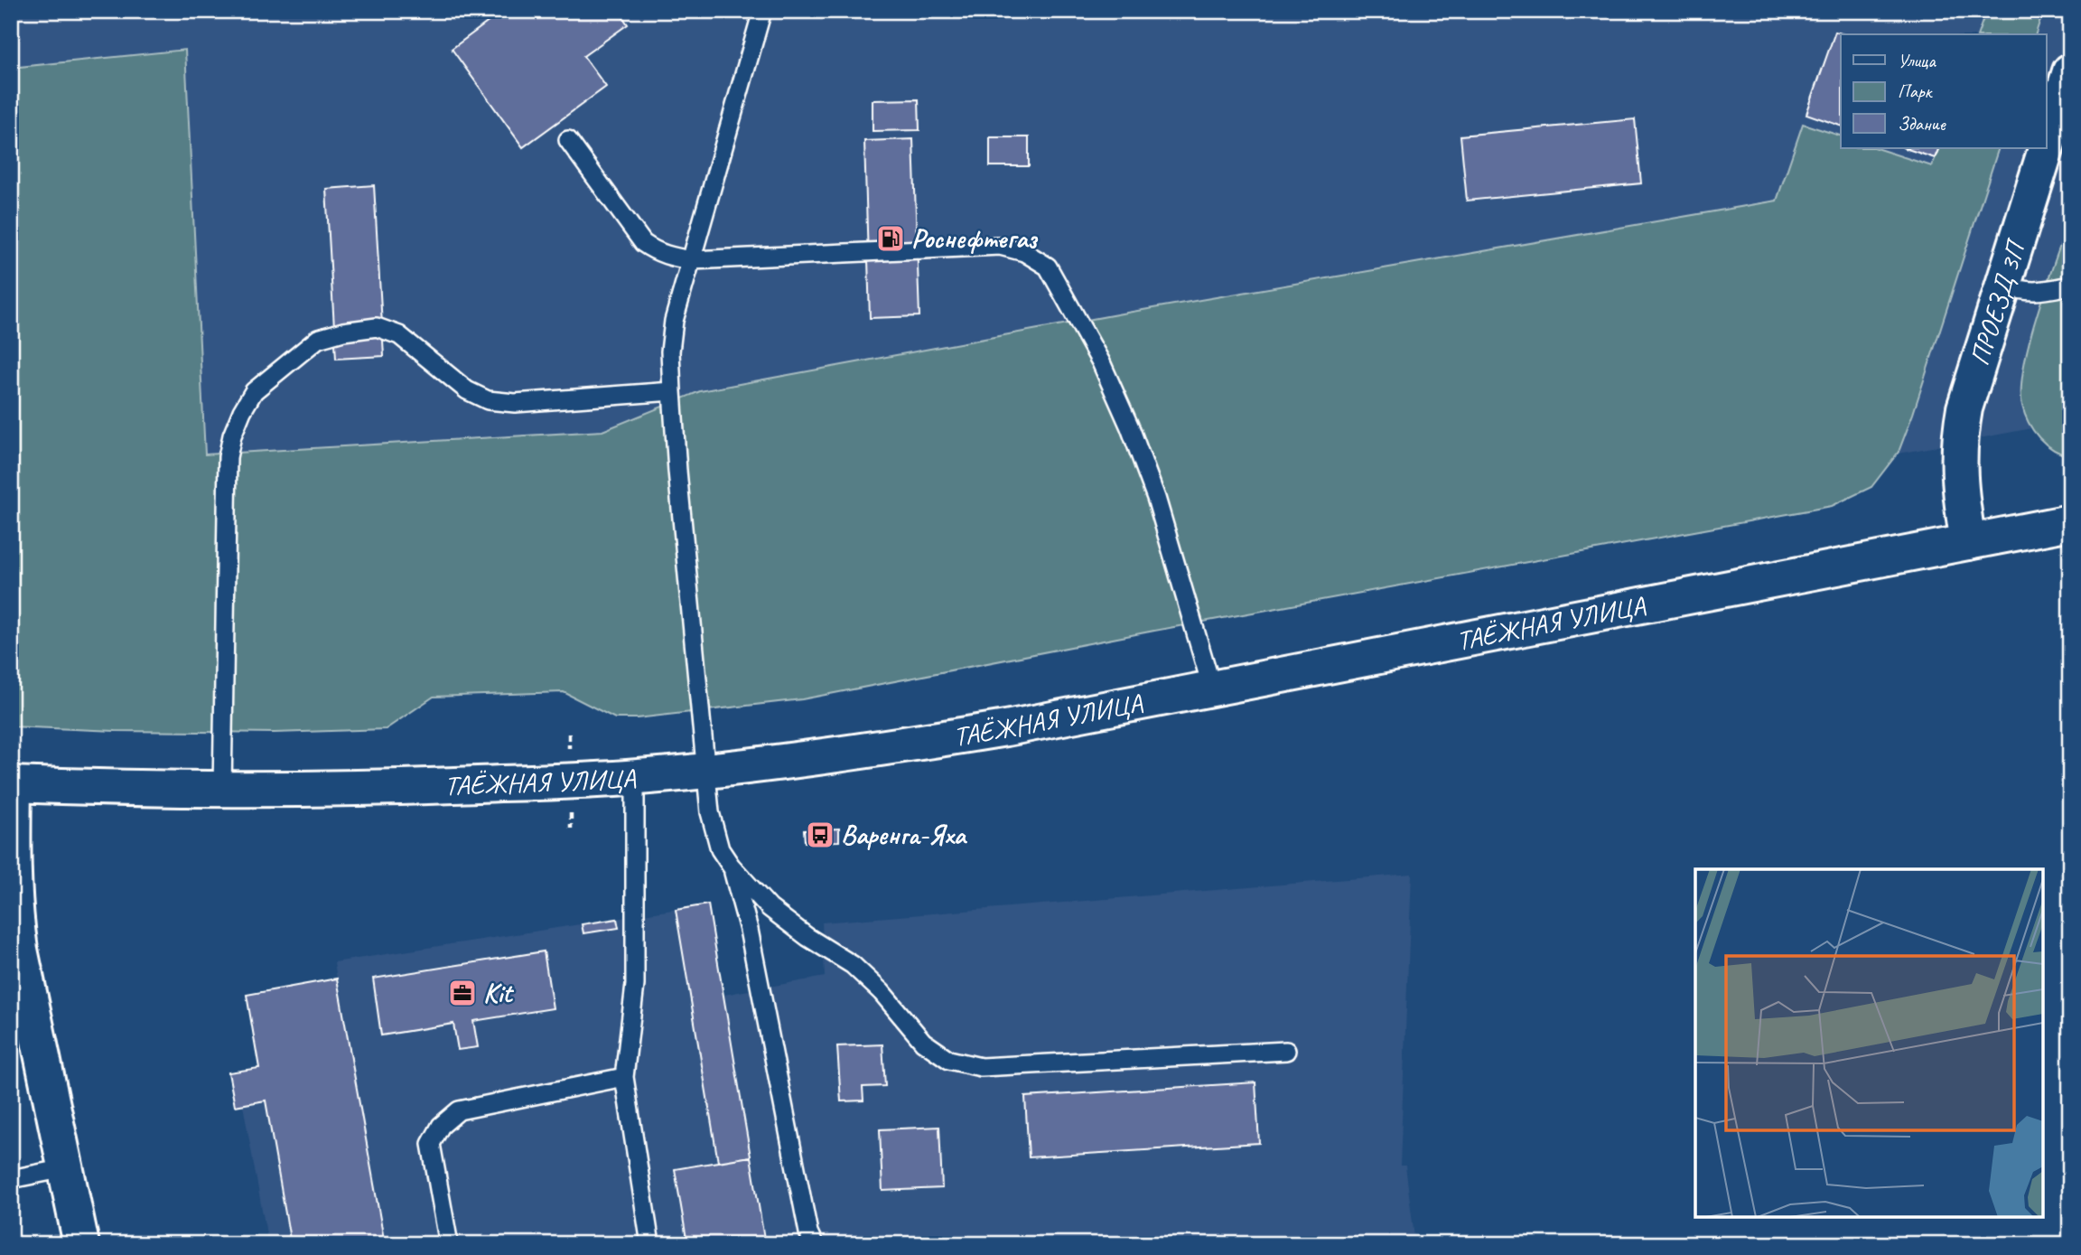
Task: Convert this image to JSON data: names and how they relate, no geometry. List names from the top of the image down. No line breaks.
{"streets":{"main road":["ПРОЕЗД 3П","ТАЁЖНАЯ УЛИЦА"]},"crossings":[["ПРОЕЗД 3П","ТАЁЖНАЯ УЛИЦА"]],"places":{"fuel station":["Роснефтегаз"],"bus stop":["Варенга-Яха"],"office":["Kit"]},"legend":["Улица","Парк","Здание"]}
